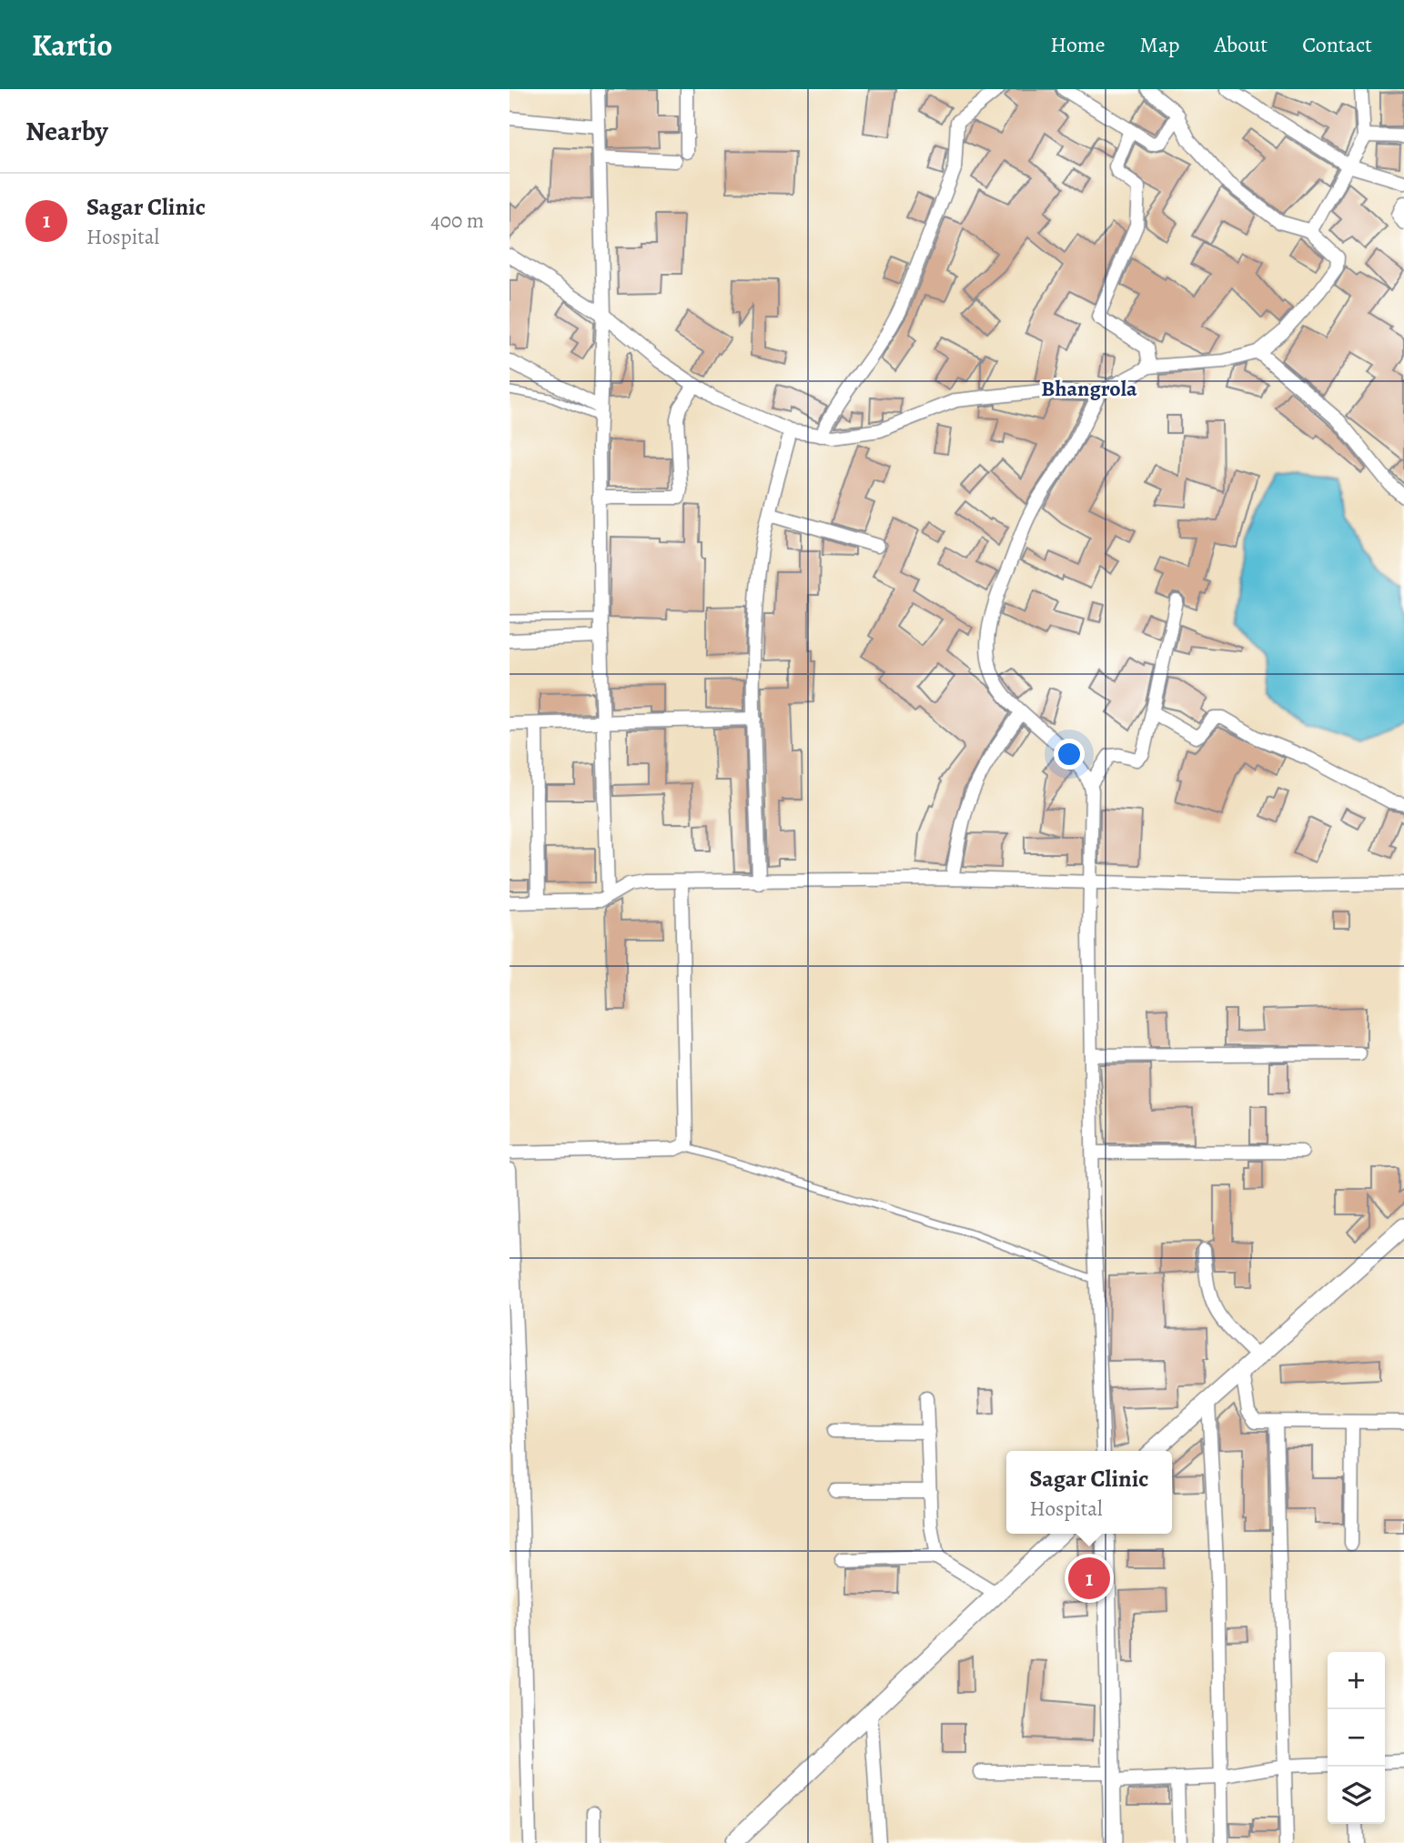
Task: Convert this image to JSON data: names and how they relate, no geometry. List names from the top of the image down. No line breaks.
{"districts":["Bhangrola"],"page":{"header":"Kartio","nav":["Home","Map","About","Contact"],"heading":"Nearby","list":[{"mark":"1","name":"Sagar Clinic","note":"Hospital","value":"400 m"}],"popup":["Sagar Clinic","Hospital"],"pins":"1","map_buttons":["+","−"]}}
